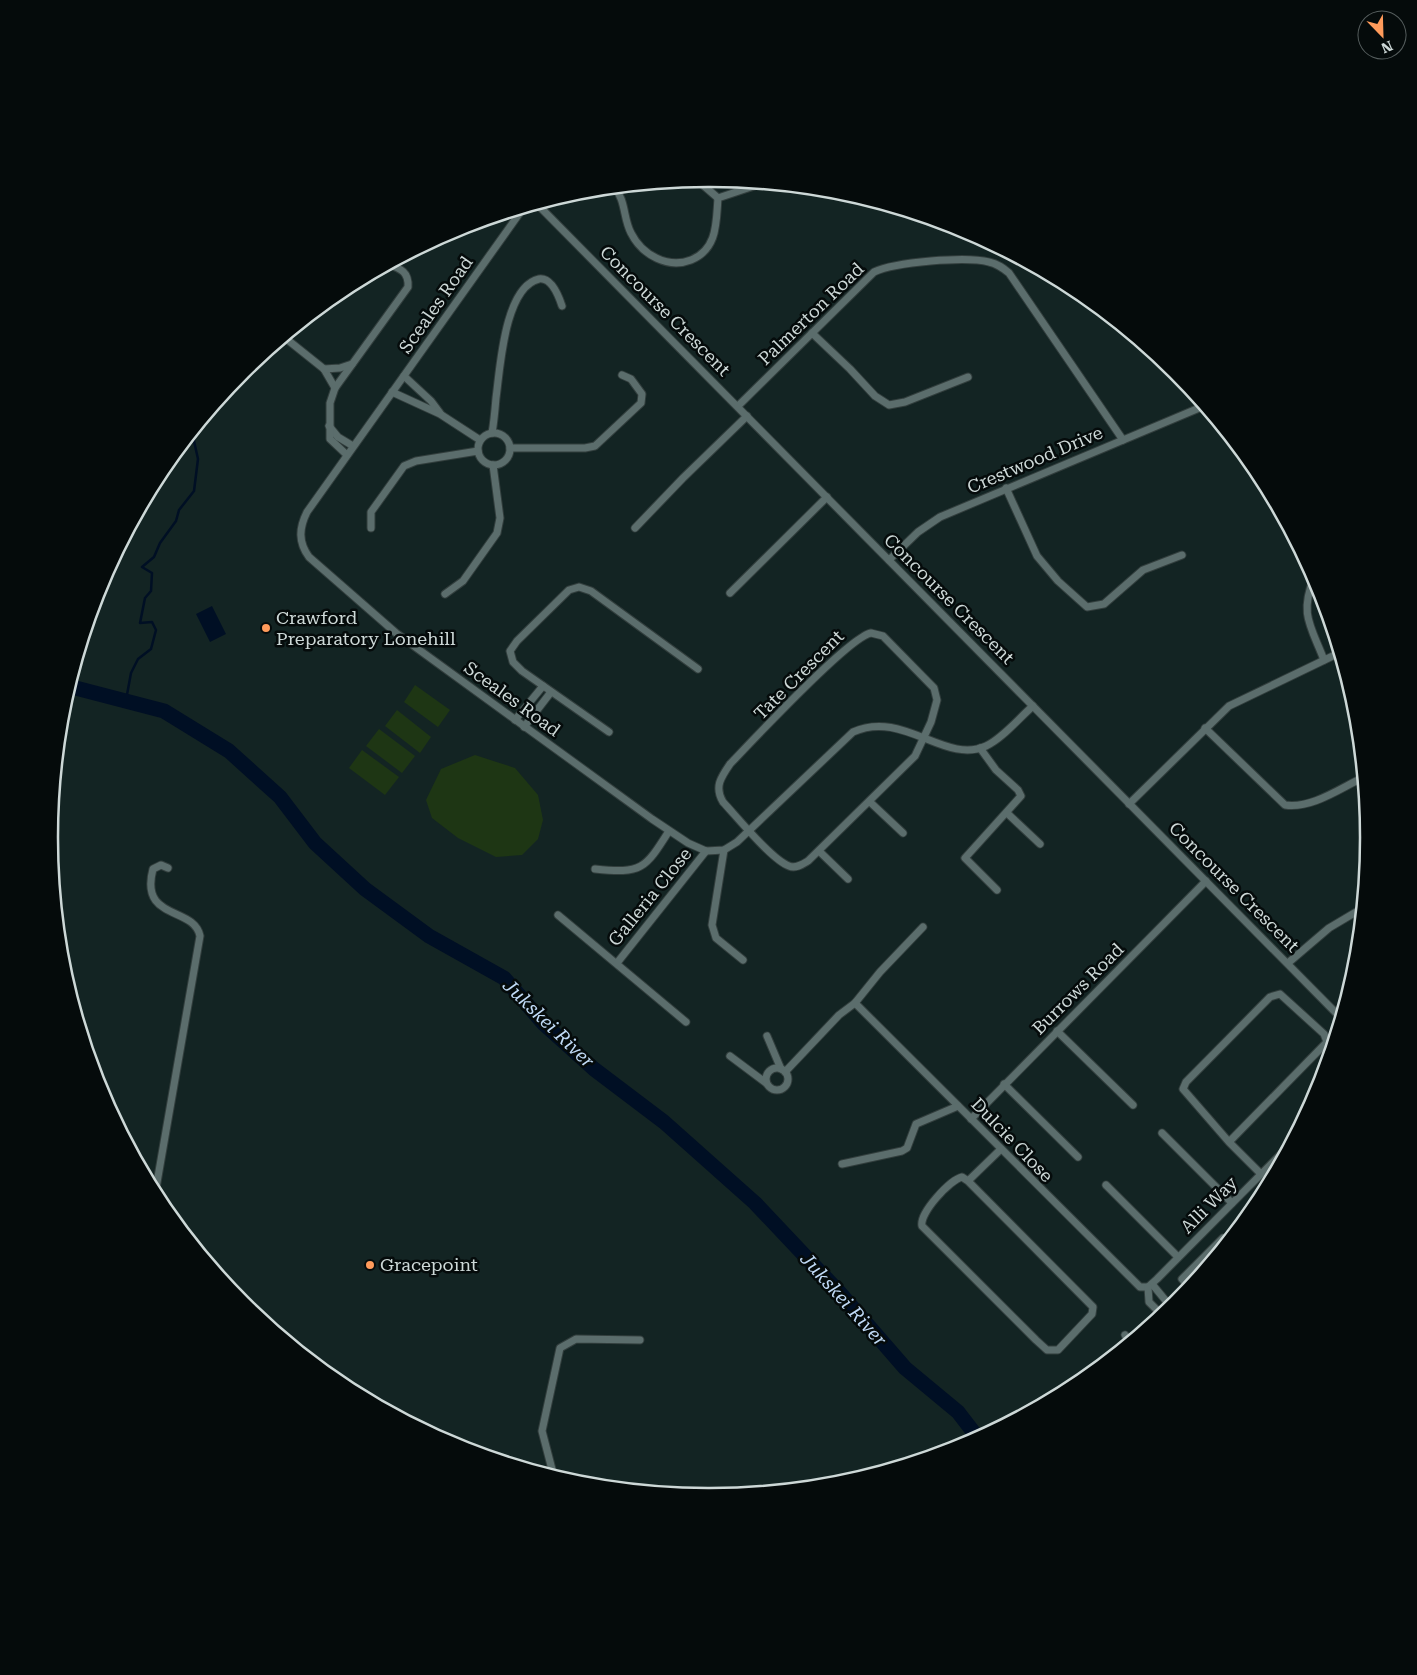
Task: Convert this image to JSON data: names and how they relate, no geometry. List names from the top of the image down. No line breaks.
{"streets":{"street":["Sceales Road","Concourse Crescent","Palmerton Road","Crestwood Drive","Tate Crescent","Galleria Close","Burrows Road","Dulcie Close","Alli Way"]},"crossings":[["Sceales Road","Galleria Close"],["Concourse Crescent","Palmerton Road"],["Concourse Crescent","Crestwood Drive"],["Concourse Crescent","Burrows Road"],["Palmerton Road","Crestwood Drive"],["Burrows Road","Dulcie Close"],["Dulcie Close","Alli Way"]],"water":["Jukskei River"],"places":["Crawford Preparatory Lonehill","Gracepoint"],"north":"bottom right"}
